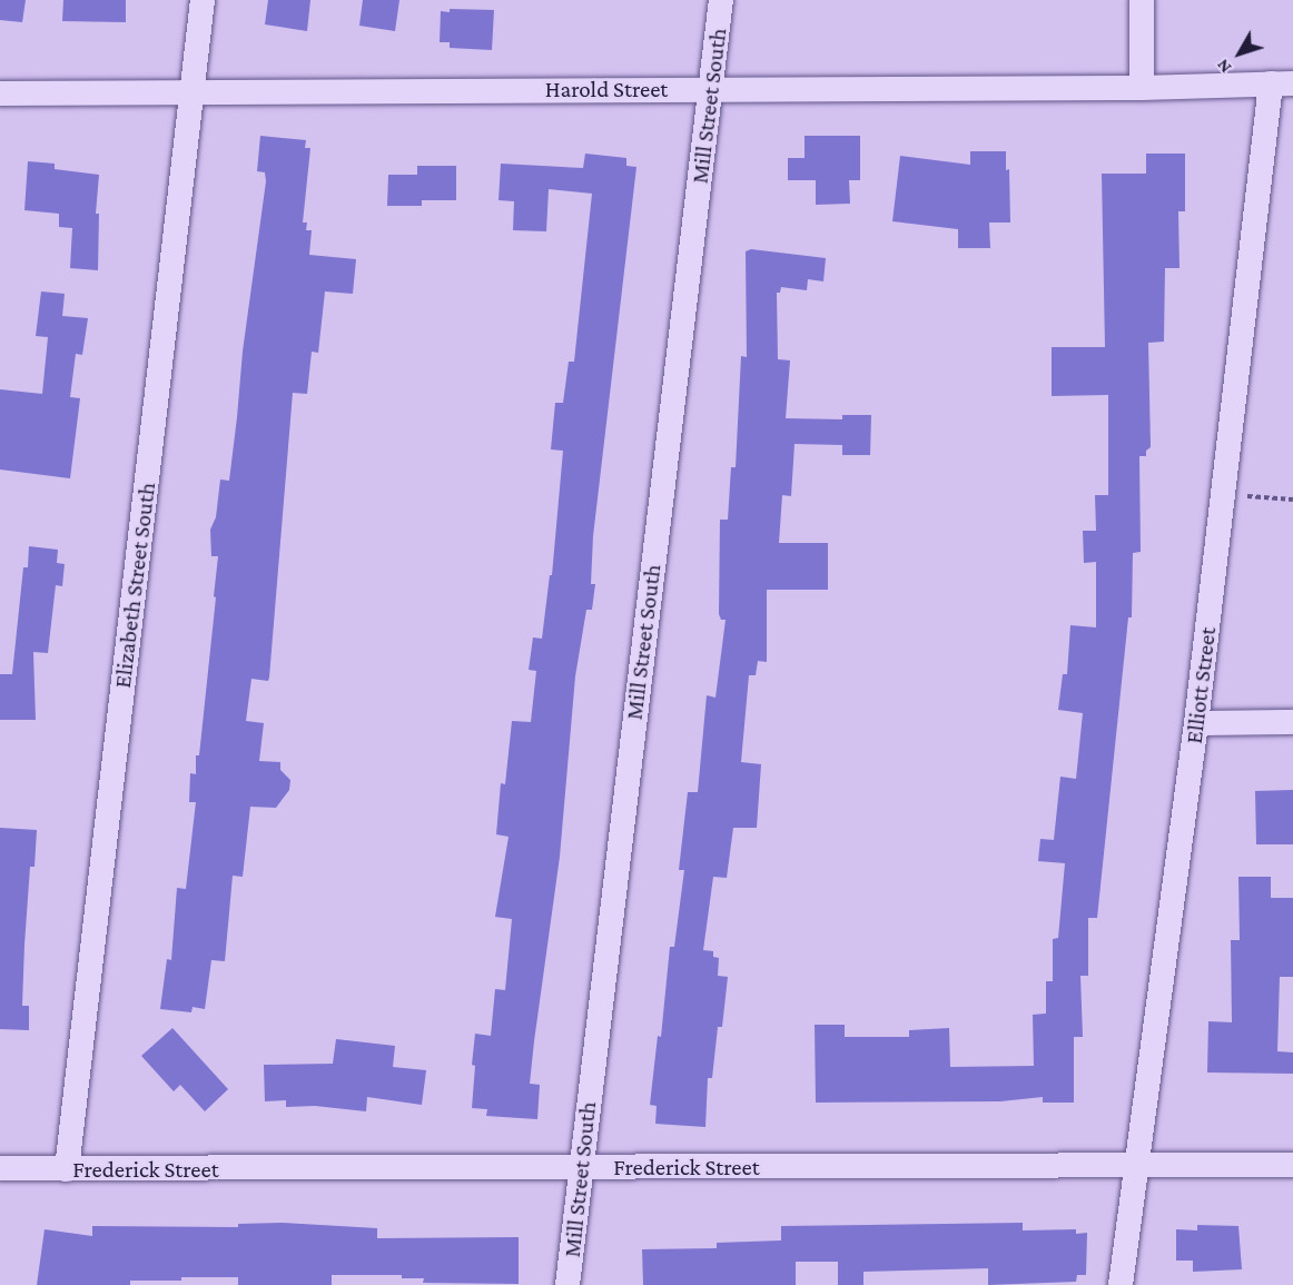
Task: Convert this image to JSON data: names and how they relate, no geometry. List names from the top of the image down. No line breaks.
{"streets":{"street":["Harold Street","Mill Street South","Elizabeth Street South","Elliott Street","Frederick Street"]},"crossings":[["Harold Street","Mill Street South"],["Harold Street","Elizabeth Street South"],["Harold Street","Elliott Street"],["Mill Street South","Frederick Street"],["Elizabeth Street South","Frederick Street"],["Elliott Street","Frederick Street"]],"north":"bottom left"}
